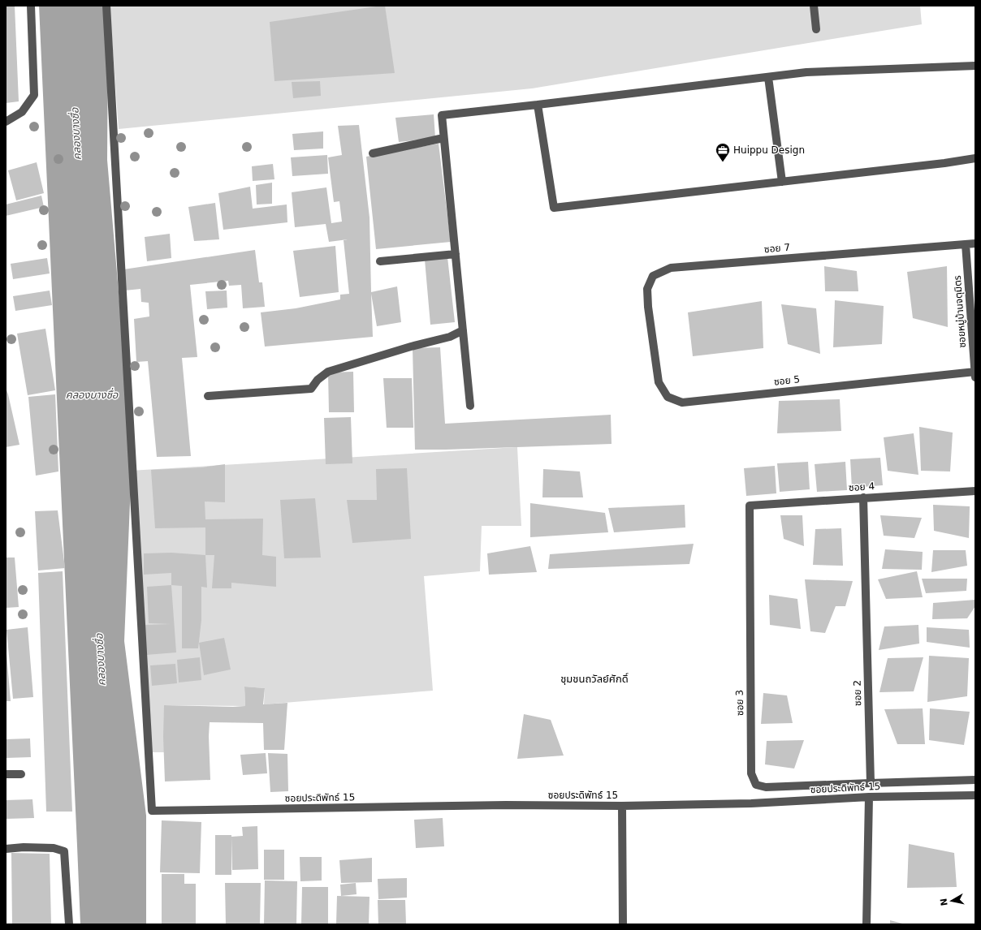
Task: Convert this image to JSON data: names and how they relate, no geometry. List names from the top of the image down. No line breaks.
{"streets":{"street":["ซอย 7","ซอยหมู่บ้านจตุมิตร","ซอย 5","ซอย 4","ซอย 2","ซอย 3","ซอยประดิพัทธ์ 15"]},"crossings":[["ซอย 7","ซอยหมู่บ้านจตุมิตร"],["ซอย 7","ซอย 5"],["ซอยหมู่บ้านจตุมิตร","ซอย 5"],["ซอย 4","ซอย 2"],["ซอย 4","ซอย 3"],["ซอย 2","ซอย 3"]],"districts":["ชุมชนถวัลย์ศักดิ์"],"water":["คลองบางซื่อ"],"places":{"office":["Huippu Design"]},"north":"left"}
